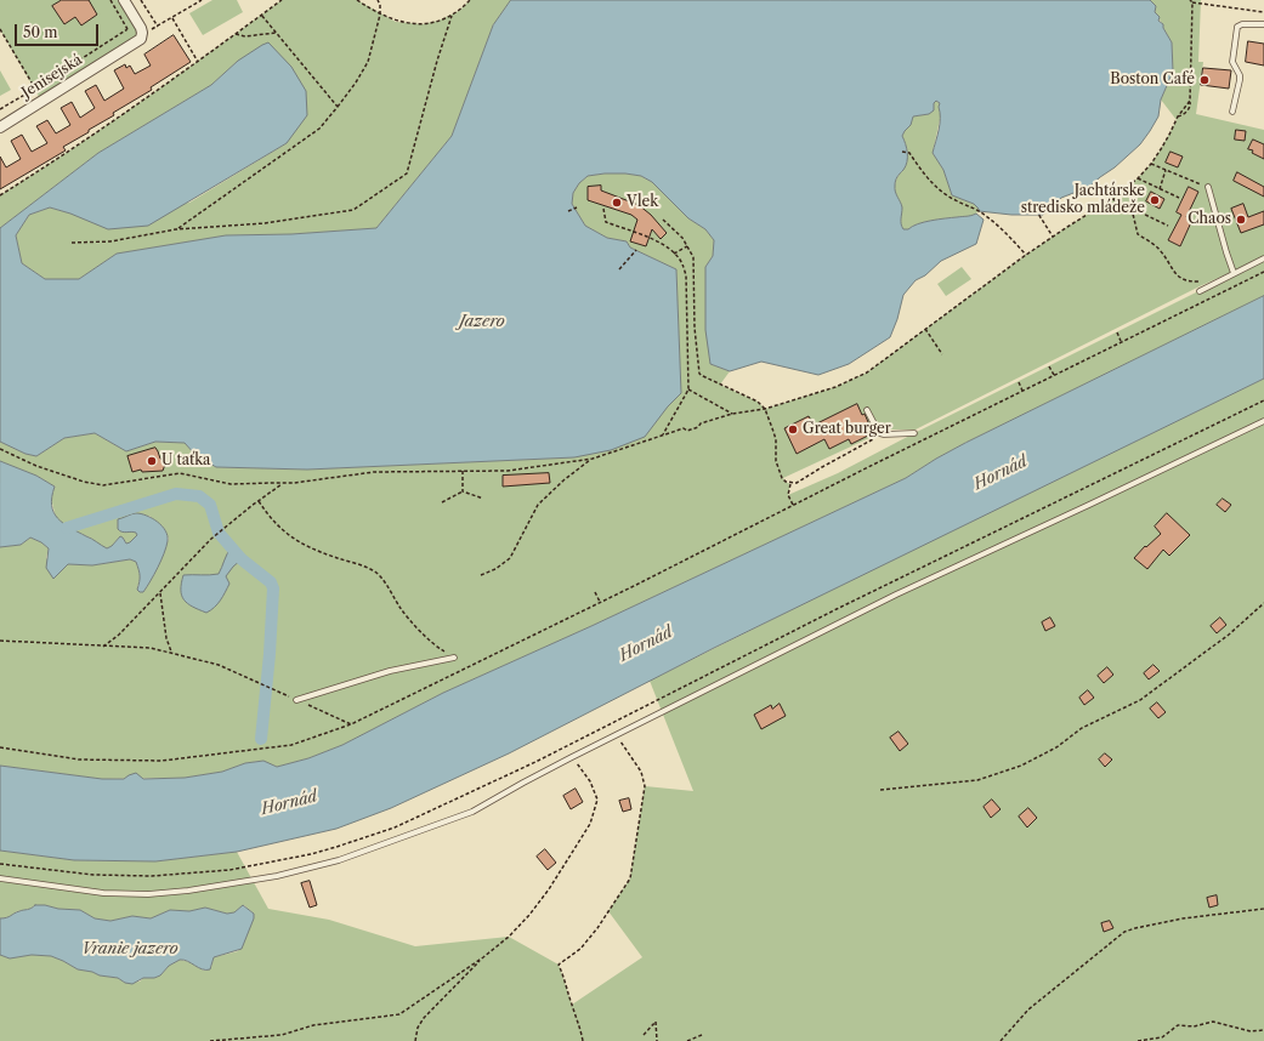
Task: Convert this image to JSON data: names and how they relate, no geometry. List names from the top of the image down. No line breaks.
{"streets":{"street":["Jenisejská"]},"water":["Jazero","Hornád","Vranie jazero"],"places":["Boston Café","Jachtárske stredisko mládeže","Vlek","Chaos","Great burger","U taťka"],"scale_bar":"50 m"}
